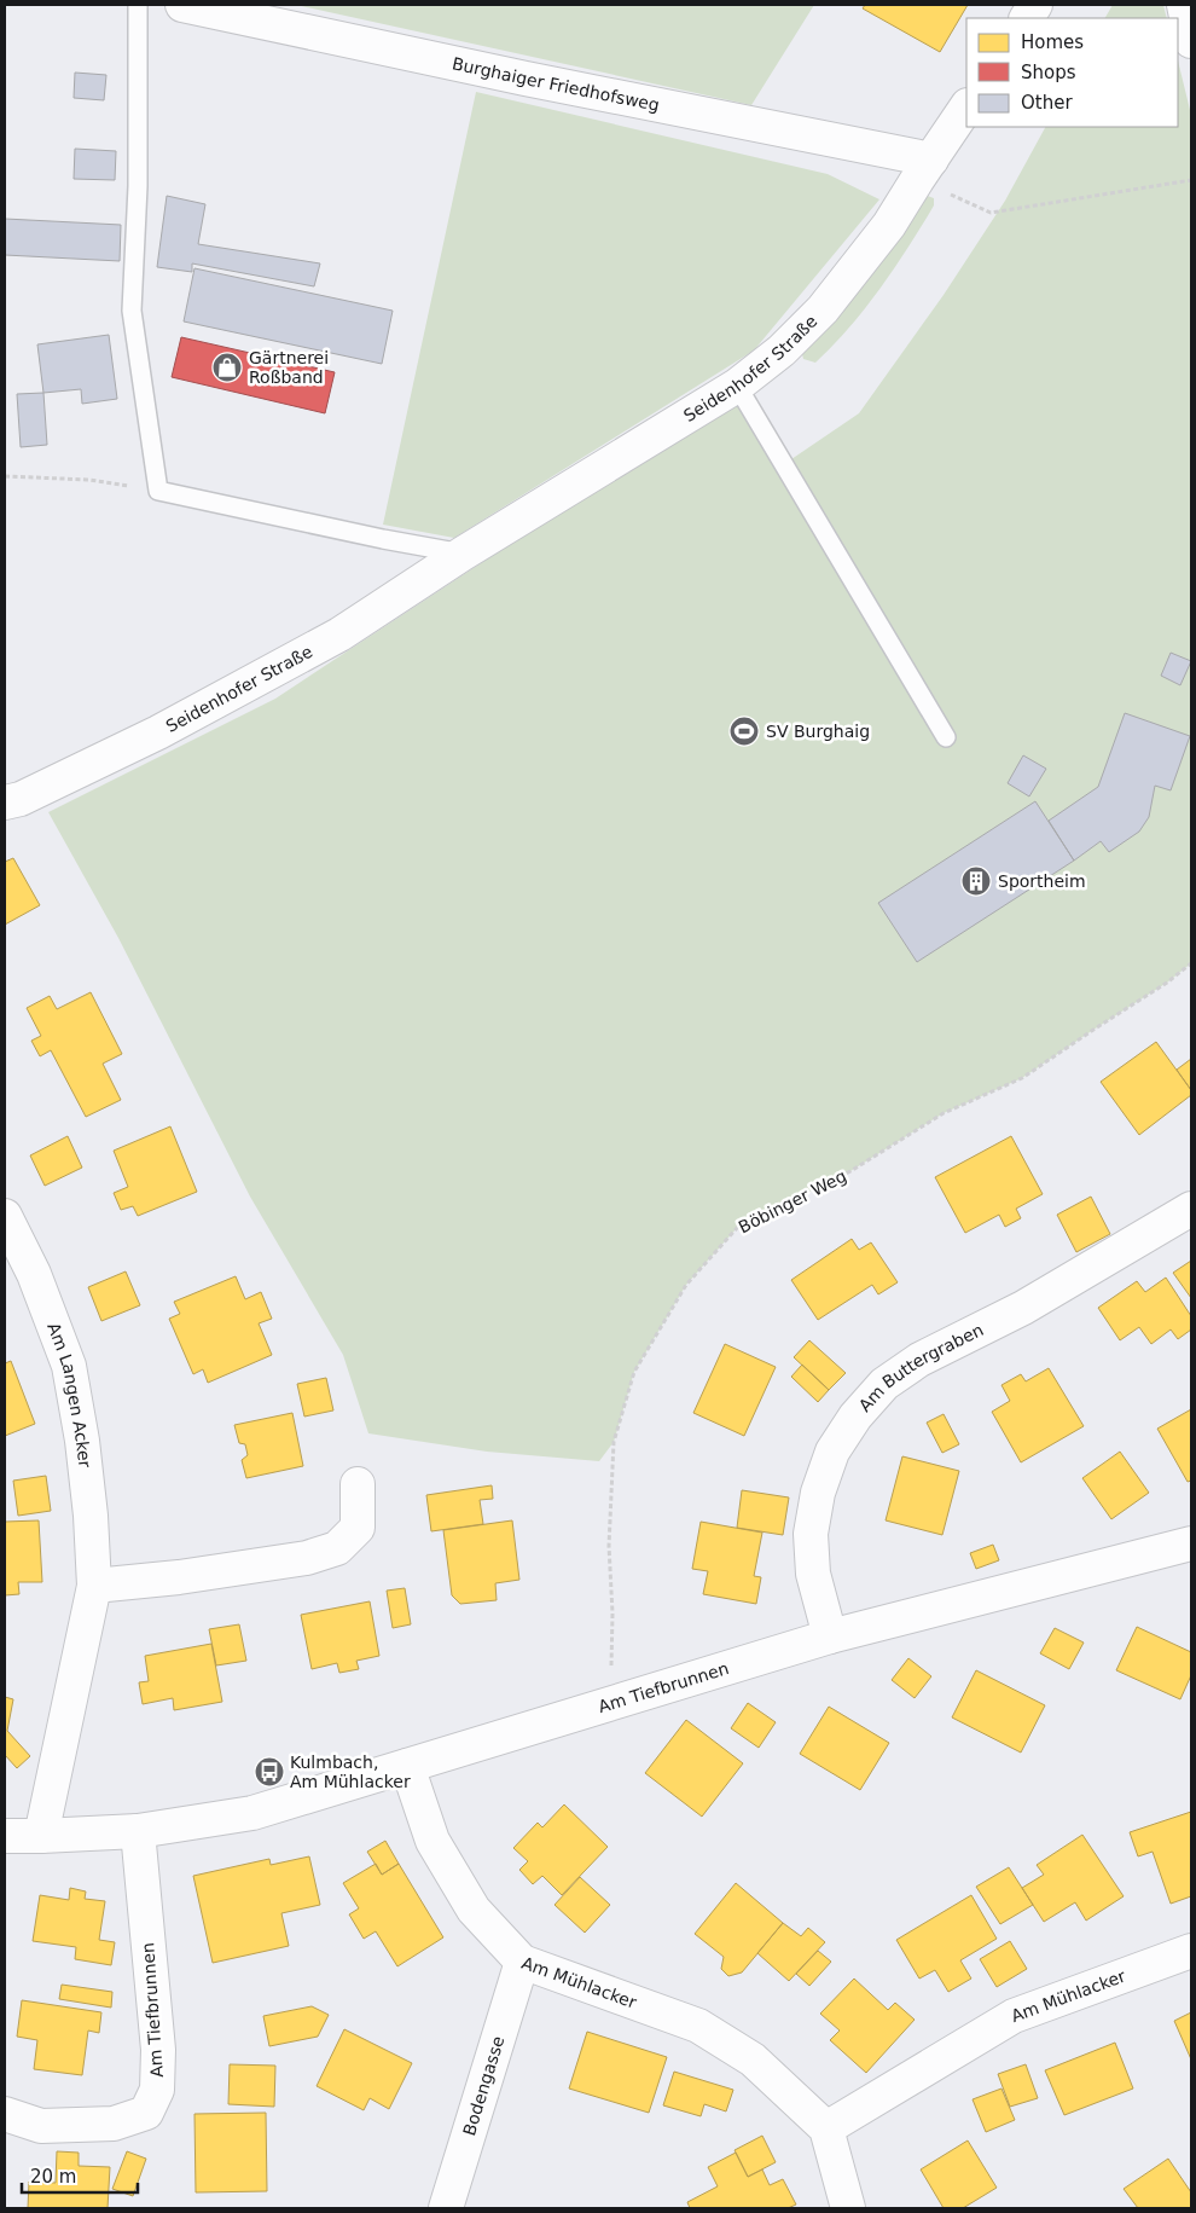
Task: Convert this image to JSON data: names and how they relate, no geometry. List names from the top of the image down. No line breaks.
{"streets":{"street":["Burghaiger Friedhofsweg","Seidenhofer Straße","Am Buttergraben","Am Langen Acker","Am Tiefbrunnen","Am Mühlacker","Bodengasse"],"path":["Böbinger Weg"]},"crossings":[["Burghaiger Friedhofsweg","Seidenhofer Straße"],["Böbinger Weg","Am Tiefbrunnen"],["Am Buttergraben","Am Tiefbrunnen"],["Am Langen Acker","Am Tiefbrunnen"],["Am Tiefbrunnen","Am Mühlacker"],["Am Mühlacker","Bodengasse"]],"places":{"shop":["Gärtnerei Roßband"],"sports":["SV Burghaig"],"building":["Sportheim"],"bus stop":["Kulmbach, Am Mühlacker"]},"legend":["Homes","Shops","Other"],"scale_bar":"20 m"}
